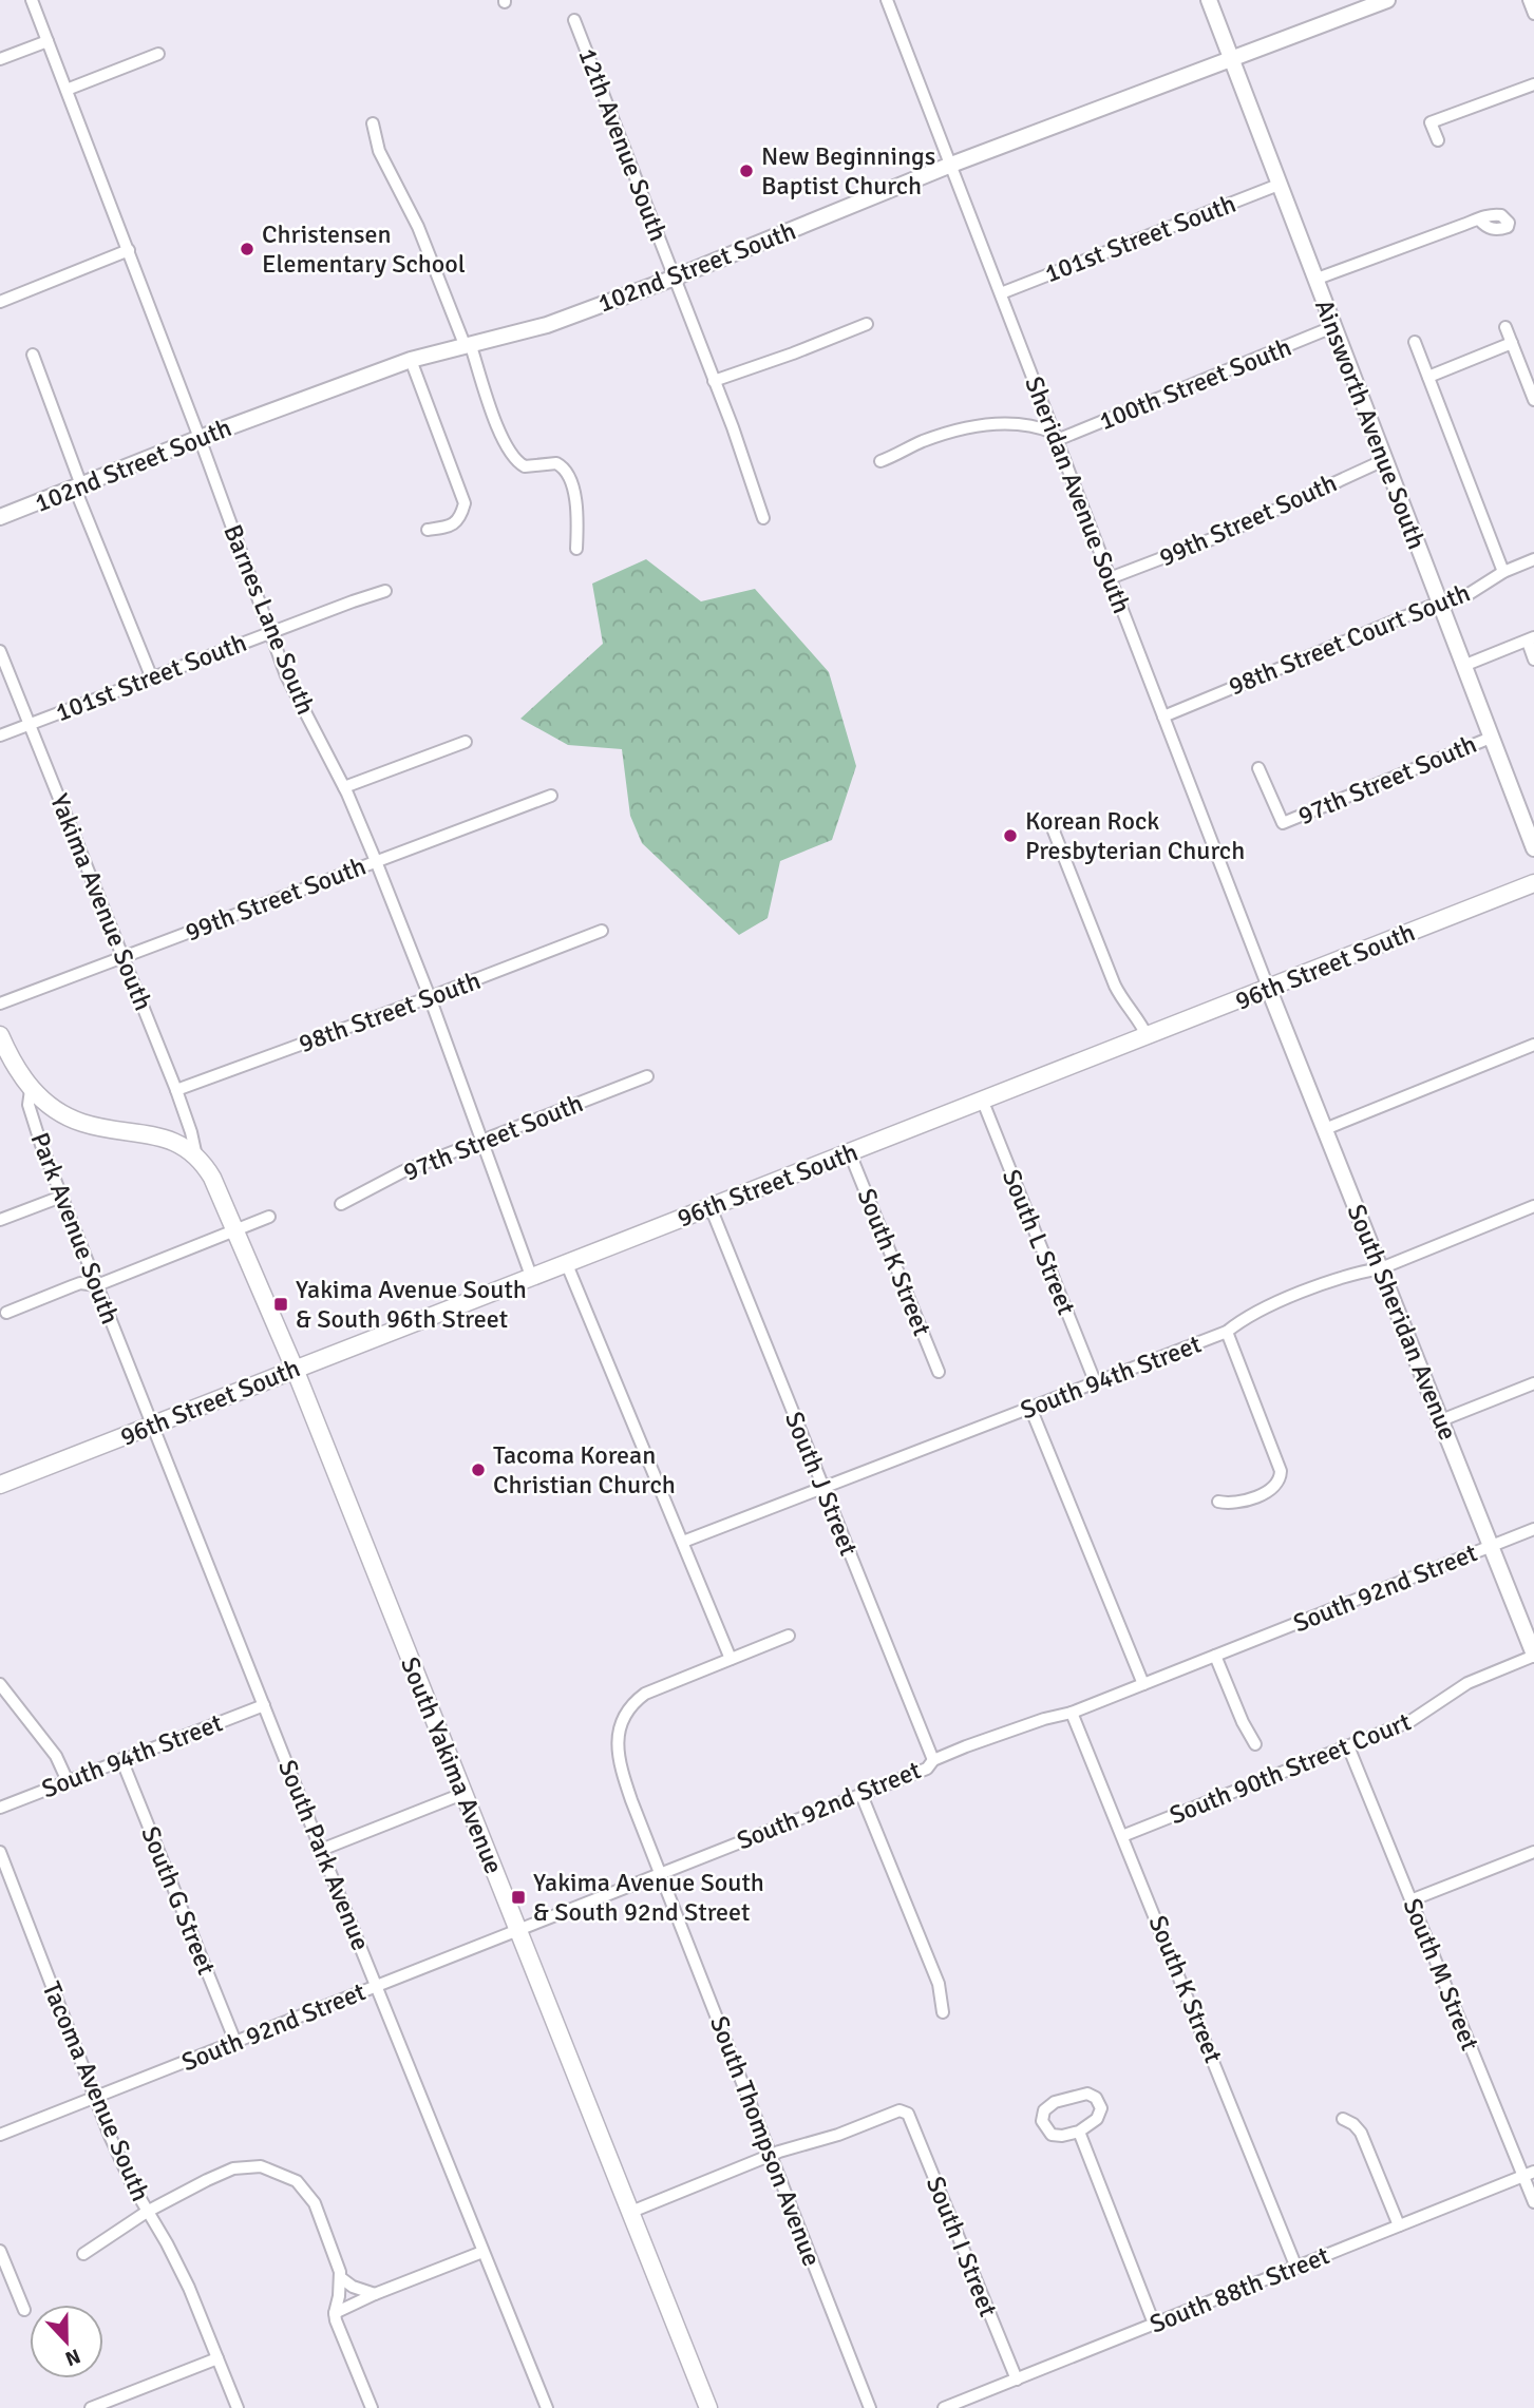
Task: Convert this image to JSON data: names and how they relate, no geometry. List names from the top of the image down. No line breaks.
{"streets":{"main road":["Yakima Avenue South","96th Street South","Park Avenue South","South Yakima Avenue"],"street":["12th Avenue South","101st Street South","102nd Street South","100th Street South","Ainsworth Avenue South","Sheridan Avenue South","99th Street South","Barnes Lane South","98th Street Court South","97th Street South","98th Street South","South L Street","South K Street","South Sheridan Avenue","South 94th Street","South J Street","South 92nd Street","South 90th Street Court","South Park Avenue","South G Street","South M Street","Tacoma Avenue South","South Thompson Avenue","South I Street","South 88th Street"]},"crossings":[["12th Avenue South","102nd Street South"],["101st Street South","Ainsworth Avenue South"],["101st Street South","Sheridan Avenue South"],["101st Street South","Barnes Lane South"],["101st Street South","Yakima Avenue South"],["102nd Street South","Ainsworth Avenue South"],["102nd Street South","Sheridan Avenue South"],["102nd Street South","Barnes Lane South"],["100th Street South","Ainsworth Avenue South"],["100th Street South","Sheridan Avenue South"],["Ainsworth Avenue South","99th Street South"],["Ainsworth Avenue South","98th Street Court South"],["Ainsworth Avenue South","97th Street South"],["Sheridan Avenue South","99th Street South"],["Sheridan Avenue South","98th Street Court South"],["Sheridan Avenue South","96th Street South"],["Sheridan Avenue South","South Sheridan Avenue"],["99th Street South","Barnes Lane South"],["99th Street South","Yakima Avenue South"],["Barnes Lane South","97th Street South"],["Barnes Lane South","96th Street South"],["Barnes Lane South","98th Street South"],["Yakima Avenue South","96th Street South"],["Yakima Avenue South","98th Street South"],["Yakima Avenue South","Park Avenue South"],["Yakima Avenue South","South Yakima Avenue"],["96th Street South","Park Avenue South"],["96th Street South","South L Street"],["96th Street South","South K Street"],["96th Street South","South Sheridan Avenue"],["96th Street South","South J Street"],["96th Street South","South Yakima Avenue"],["96th Street South","South Park Avenue"],["Park Avenue South","South Park Avenue"],["South L Street","South 94th Street"],["South K Street","South 92nd Street"],["South K Street","South 90th Street Court"],["South K Street","South 88th Street"],["South Sheridan Avenue","South 94th Street"],["South Sheridan Avenue","South 92nd Street"],["South Sheridan Avenue","South 90th Street Court"],["South 94th Street","South J Street"],["South 94th Street","South Park Avenue"],["South 94th Street","South G Street"],["South J Street","South 92nd Street"],["South 92nd Street","South Yakima Avenue"],["South 92nd Street","South Park Avenue"],["South 92nd Street","South G Street"],["South 92nd Street","Tacoma Avenue South"],["South 92nd Street","South Thompson Avenue"],["South 90th Street Court","South M Street"],["South M Street","South 88th Street"],["South Thompson Avenue","South I Street"],["South I Street","South 88th Street"]],"places":{"other":["New Beginnings Baptist Church","Christensen Elementary School","Korean Rock Presbyterian Church","Tacoma Korean Christian Church"],"transit":["Yakima Avenue South & South 96th Street","Yakima Avenue South & South 92nd Street"]},"north":"bottom"}
